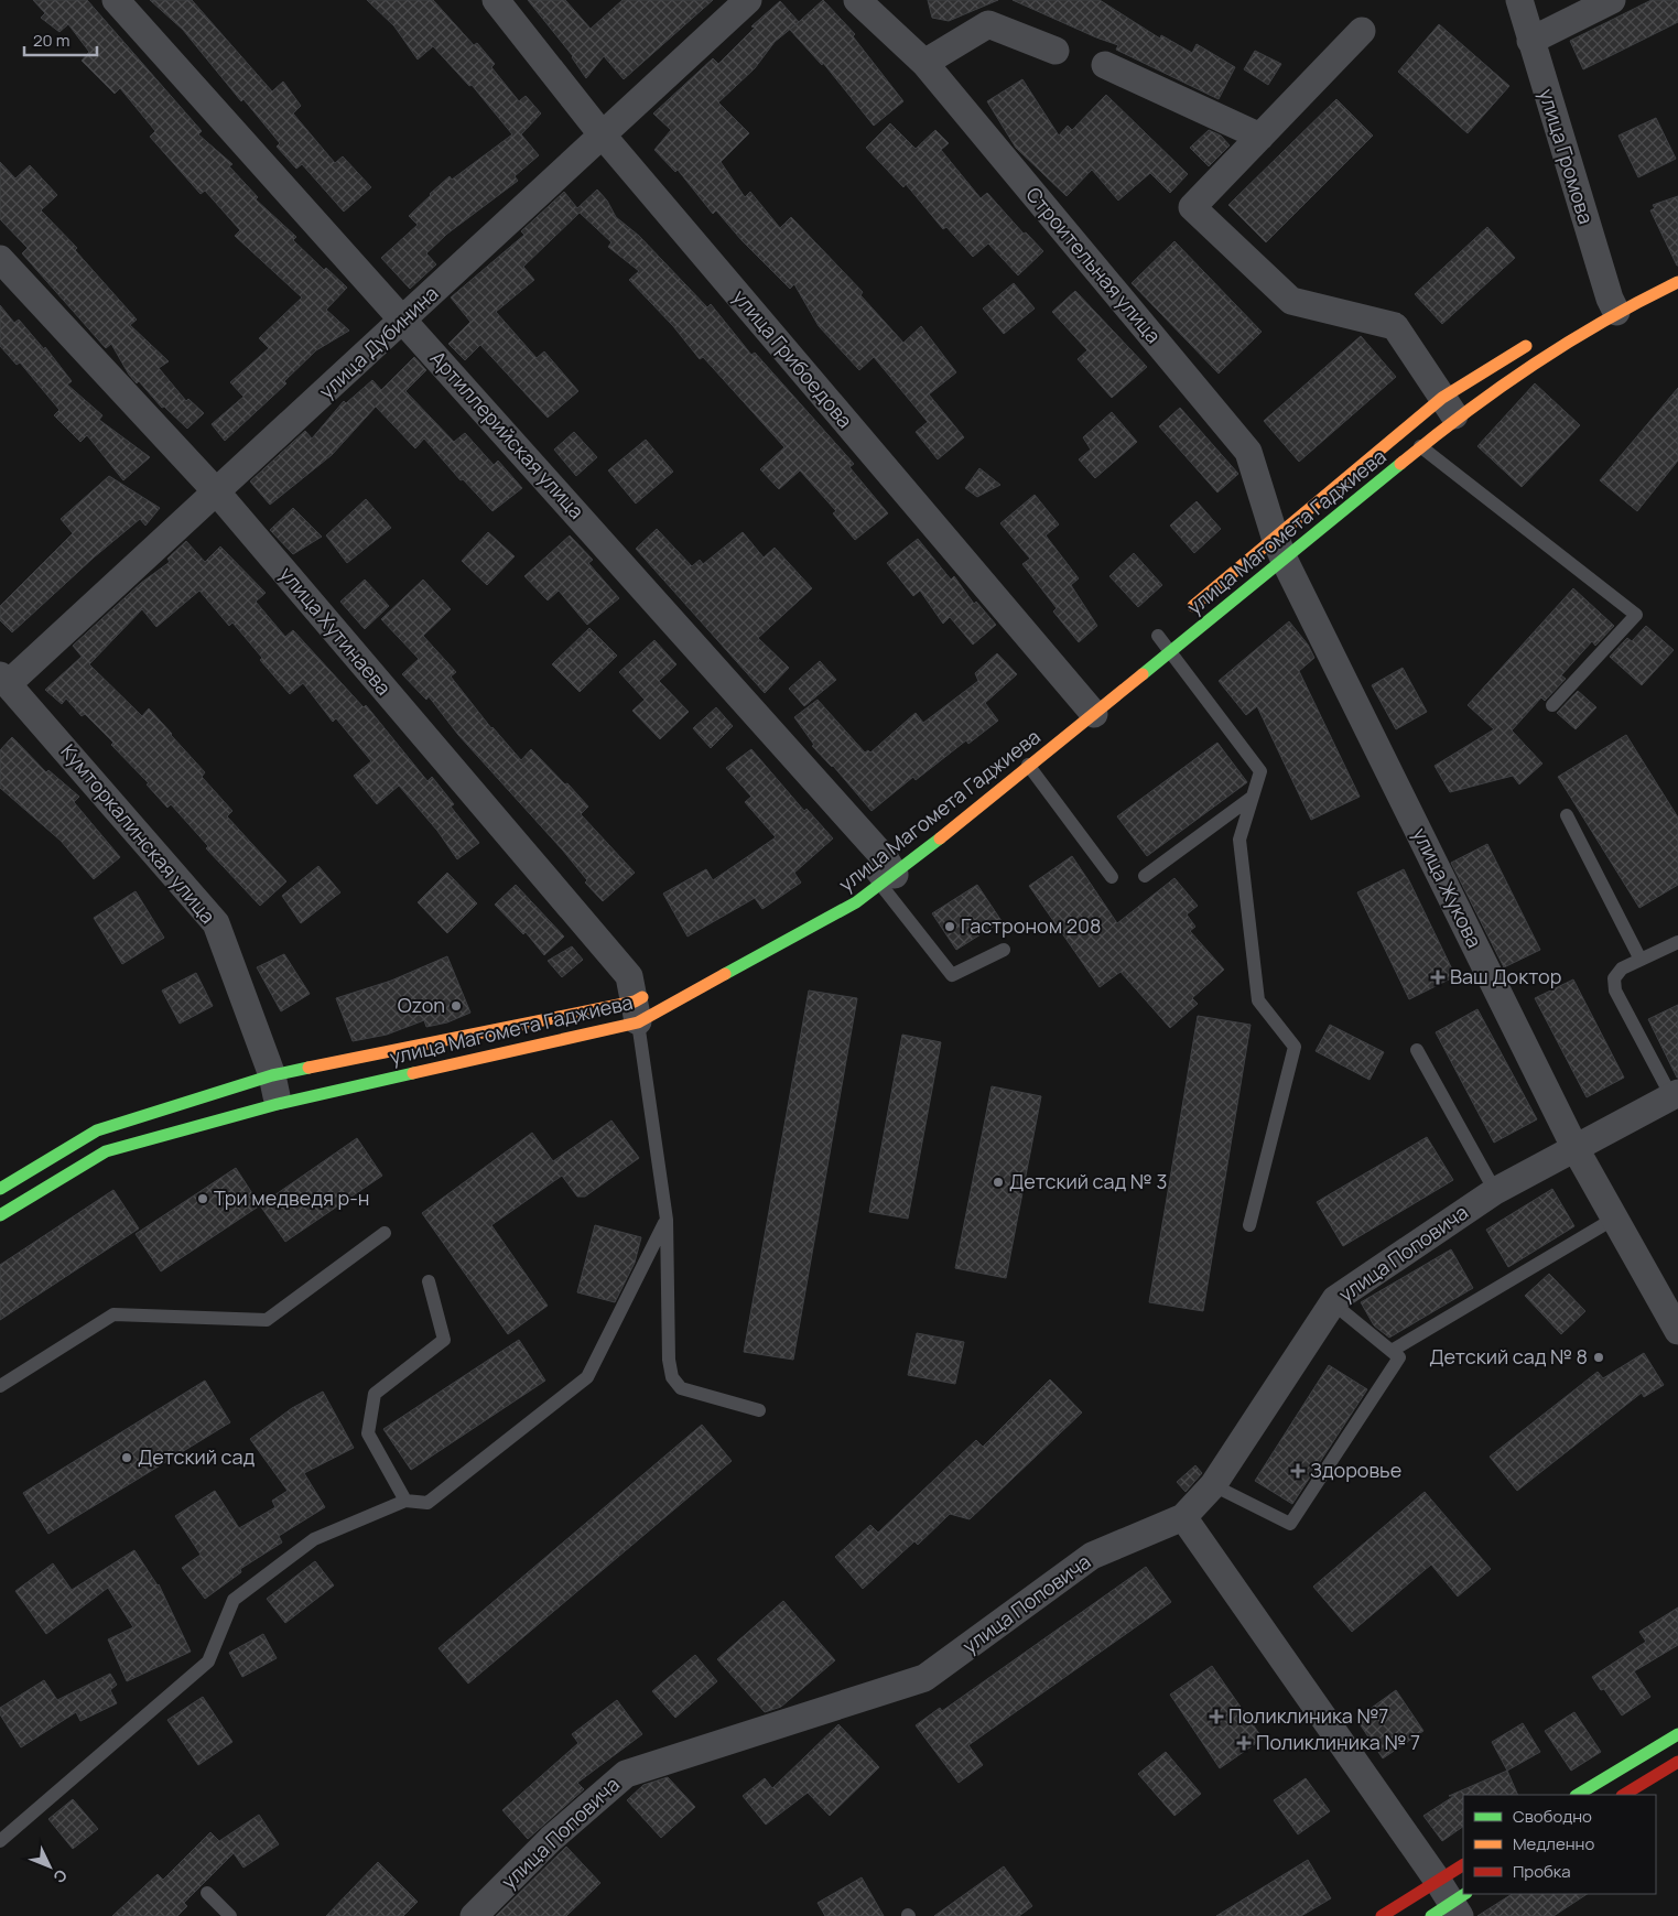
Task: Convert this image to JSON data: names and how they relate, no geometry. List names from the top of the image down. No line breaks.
{"streets":{"main road":["улица Магомета Гаджиева"],"street":["улица Громова","Строительная улица","улица Дубинина","улица Грибоедова","Артиллерийская улица","улица Хутинаева","Кумторкалинская улица","улица Жукова","улица Поповича"]},"crossings":[["улица Громова","улица Магомета Гаджиева"],["Строительная улица","улица Магомета Гаджиева"],["Строительная улица","улица Жукова"],["улица Дубинина","улица Грибоедова"],["улица Дубинина","Артиллерийская улица"],["улица Дубинина","улица Хутинаева"],["улица Дубинина","Кумторкалинская улица"],["улица Грибоедова","улица Магомета Гаджиева"],["Артиллерийская улица","улица Магомета Гаджиева"],["улица Магомета Гаджиева","улица Хутинаева"],["улица Магомета Гаджиева","Кумторкалинская улица"],["улица Магомета Гаджиева","улица Жукова"],["улица Жукова","улица Поповича"]],"places":{"other":["Гастроном 208","Ozon","Детский сад № 3","Три медведя р-н","Детский сад № 8","Детский сад"],"health":["Ваш Доктор","Здоровье","Поликлиника №7","Поликлиника № 7"]},"legend":["Свободно","Медленно","Пробка"],"scale_bar":"20 m","north":"bottom right"}
